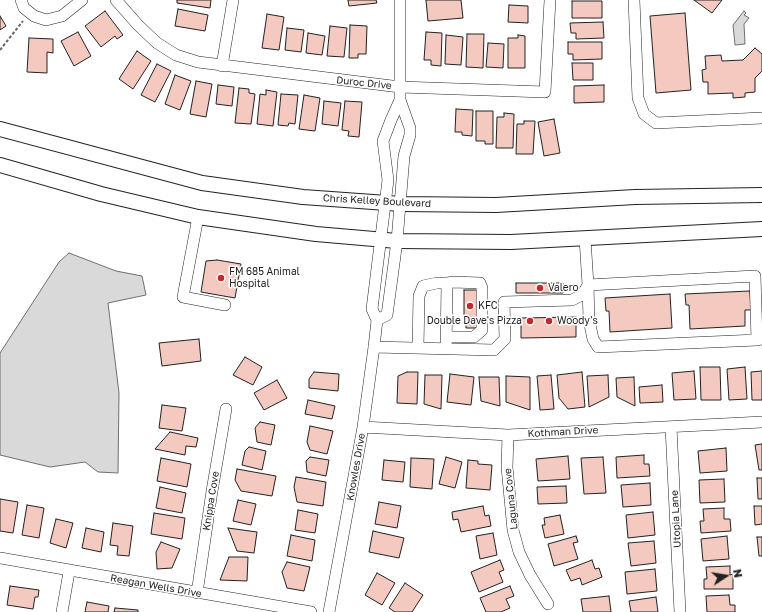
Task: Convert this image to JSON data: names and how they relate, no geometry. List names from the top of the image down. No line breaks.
{"streets":{"main road":["Chris Kelley Boulevard"],"street":["Duroc Drive","Kothman Drive","Knowles Drive","Laguna Cove","Knippa Cove","Utopia Lane","Reagan Wells Drive"]},"crossings":[["Duroc Drive","Knowles Drive"],["Chris Kelley Boulevard","Knowles Drive"],["Kothman Drive","Knowles Drive"],["Kothman Drive","Laguna Cove"],["Kothman Drive","Utopia Lane"],["Knippa Cove","Reagan Wells Drive"]],"places":["FM 685 Animal Hospital","Valero","KFC","Double Dave's Pizza","Woody's"],"north":"right"}
